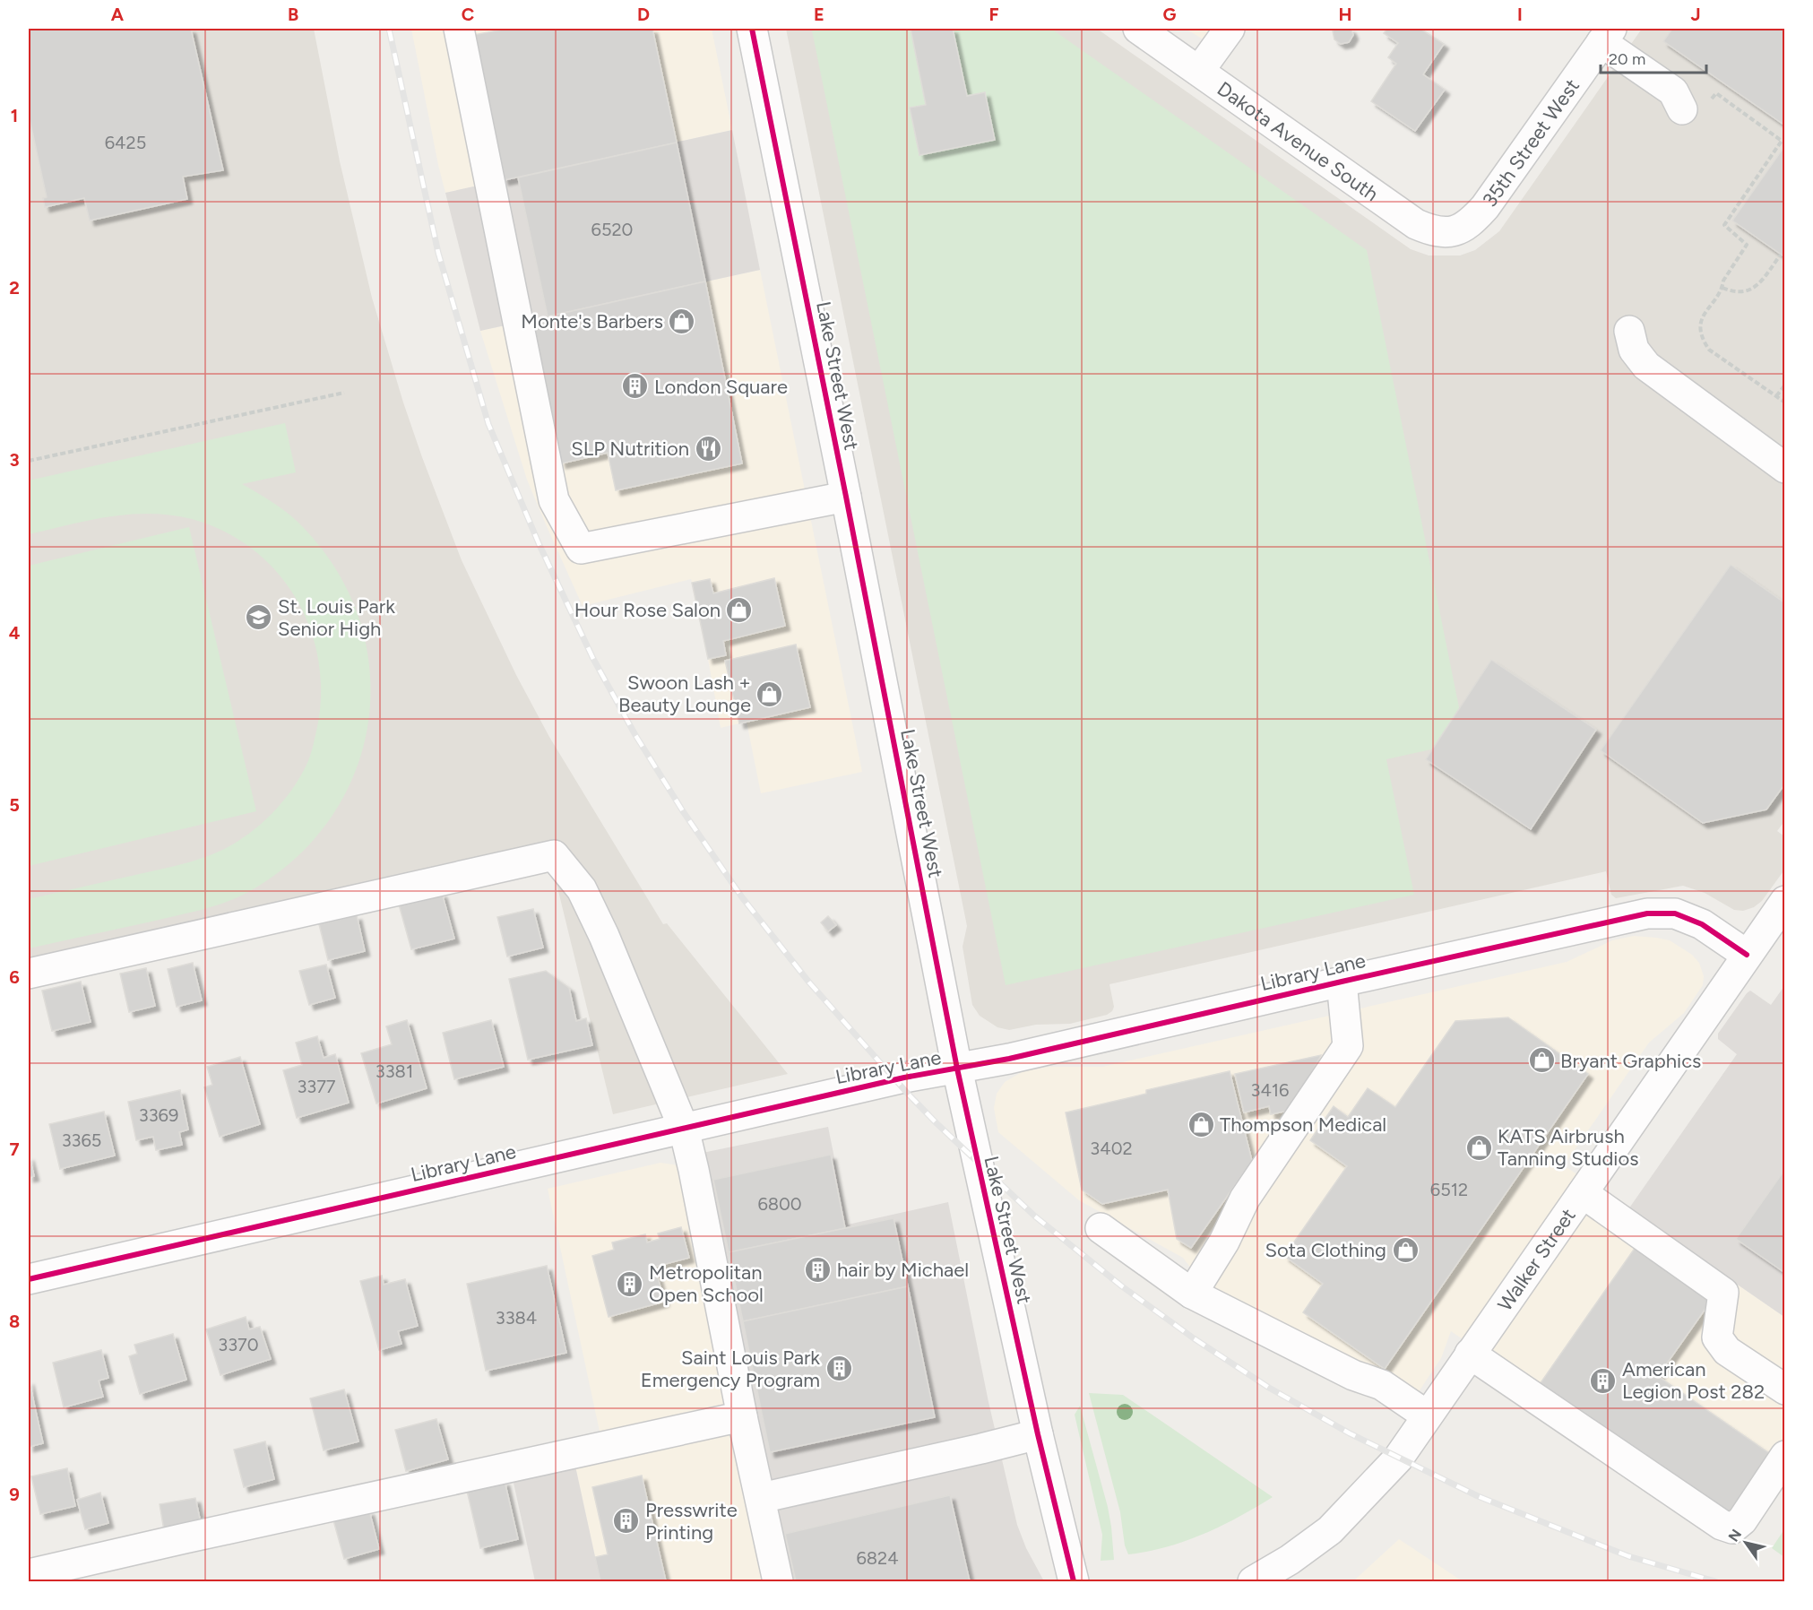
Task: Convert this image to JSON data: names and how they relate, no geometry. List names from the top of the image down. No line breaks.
{"streets":{"street":["Dakota Avenue South","35th Street West","Lake Street West","Library Lane","Walker Street"]},"crossings":[["Dakota Avenue South","35th Street West"],["Lake Street West","Library Lane"],["Library Lane","Walker Street"]],"places":{"shop":["Monte's Barbers","Hour Rose Salon","Swoon Lash + Beauty Lounge","Bryant Graphics","Thompson Medical","KATS Airbrush Tanning Studios","Sota Clothing"],"building":["London Square","hair by Michael","Metropolitan Open School","Saint Louis Park Emergency Program","American Legion Post 282","Presswrite Printing"],"restaurant":["SLP Nutrition"],"school or university":["St. Louis Park Senior High"]},"house_numbers":["6425","6520","3381","3377","3416","3369","3365","3402","6512","6800","3384","3370","6824"],"scale_bar":"20 m","north":"top left","grid":{"columns":["A","B","C","D","E","F","G","H","I","J"],"rows":["1","2","3","4","5","6","7","8","9"]}}
